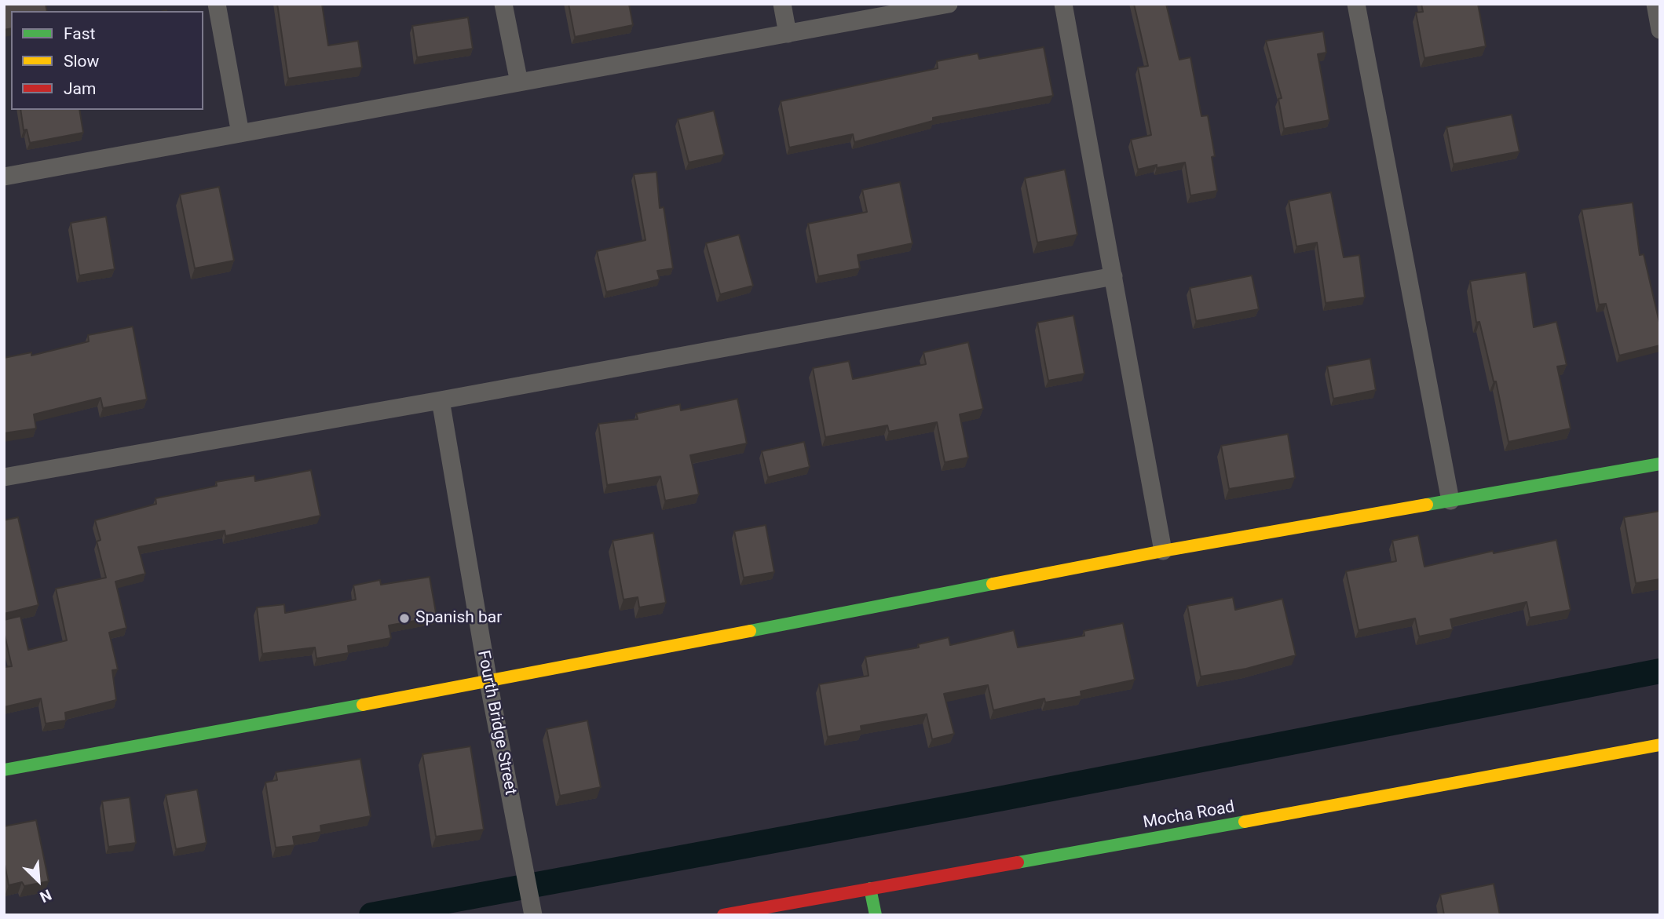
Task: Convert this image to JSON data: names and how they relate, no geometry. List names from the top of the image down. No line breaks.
{"streets":{"street":["Fourth Bridge Street","Mocha Road"]},"places":["Spanish bar"],"legend":["Fast","Slow","Jam"],"north":"bottom right"}
